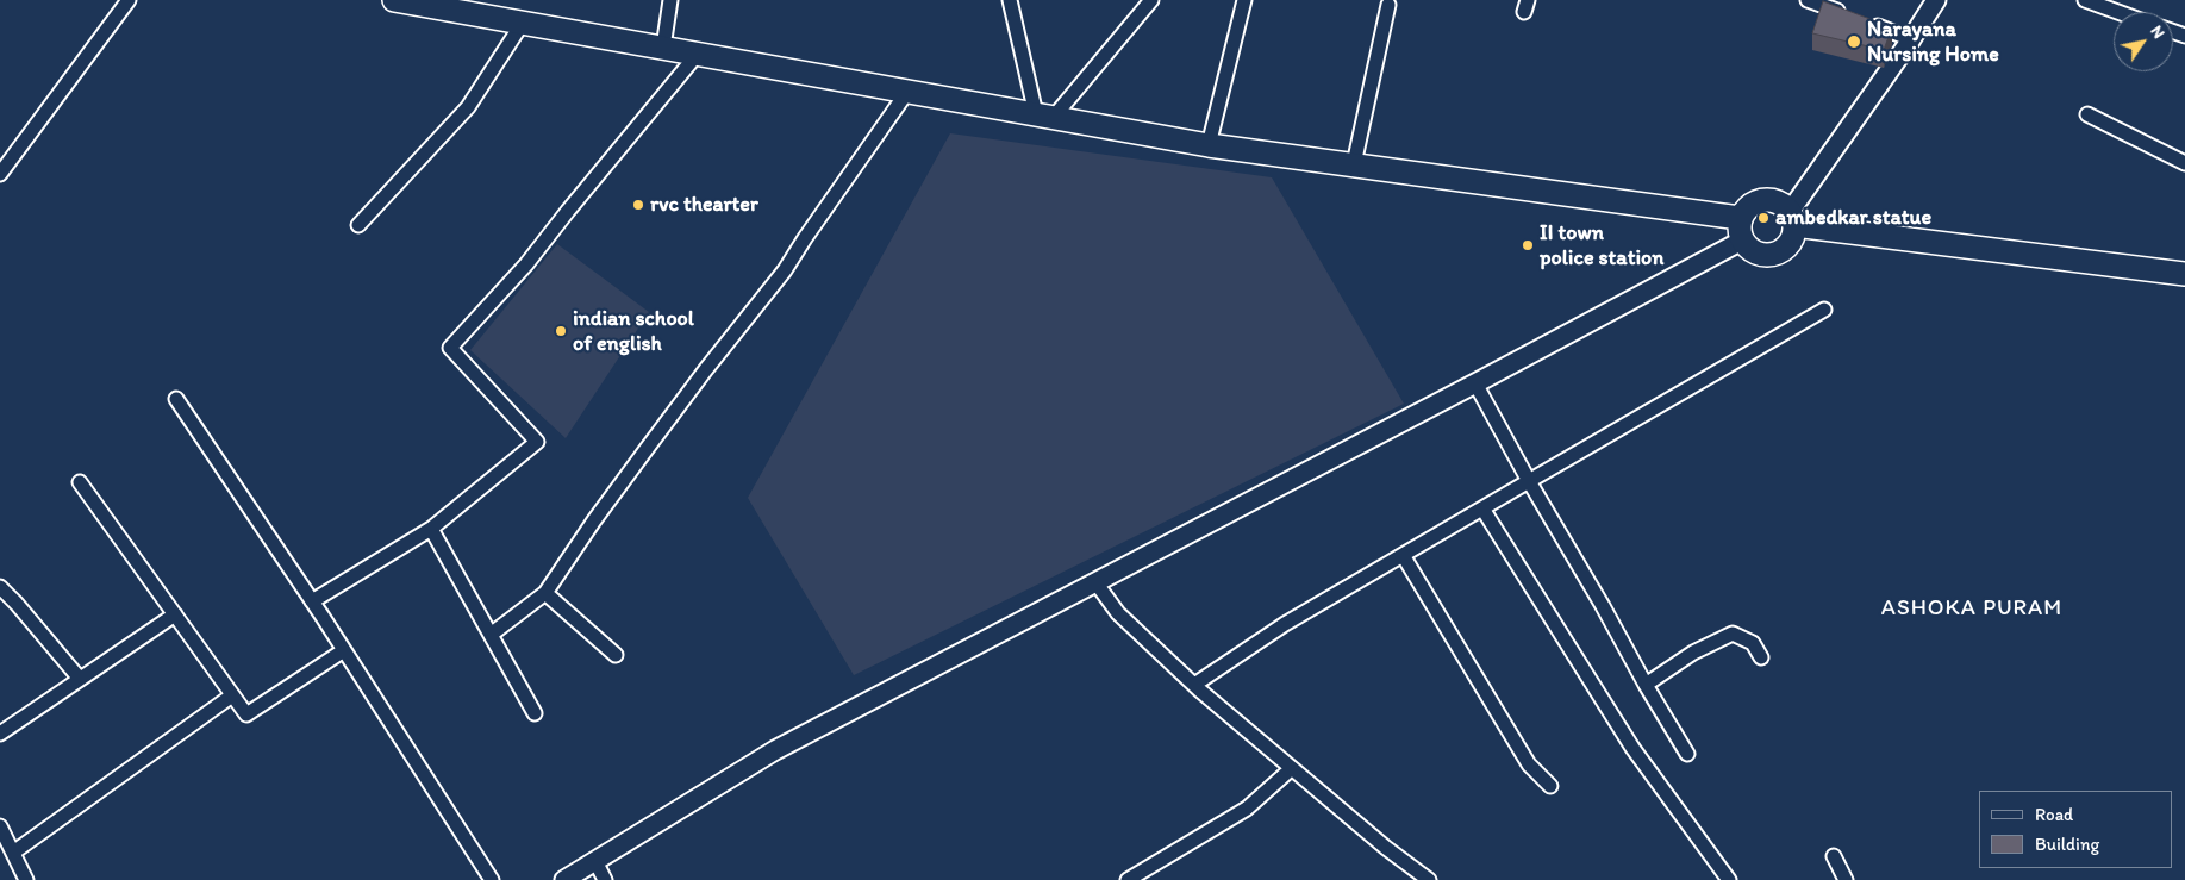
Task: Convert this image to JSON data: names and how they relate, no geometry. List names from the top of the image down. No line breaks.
{"districts":["ASHOKA PURAM"],"places":["Narayana Nursing Home","rvc thearter","ambedkar statue","II town police station","indian school of english"],"legend":["Road","Building"],"north":"top right"}
